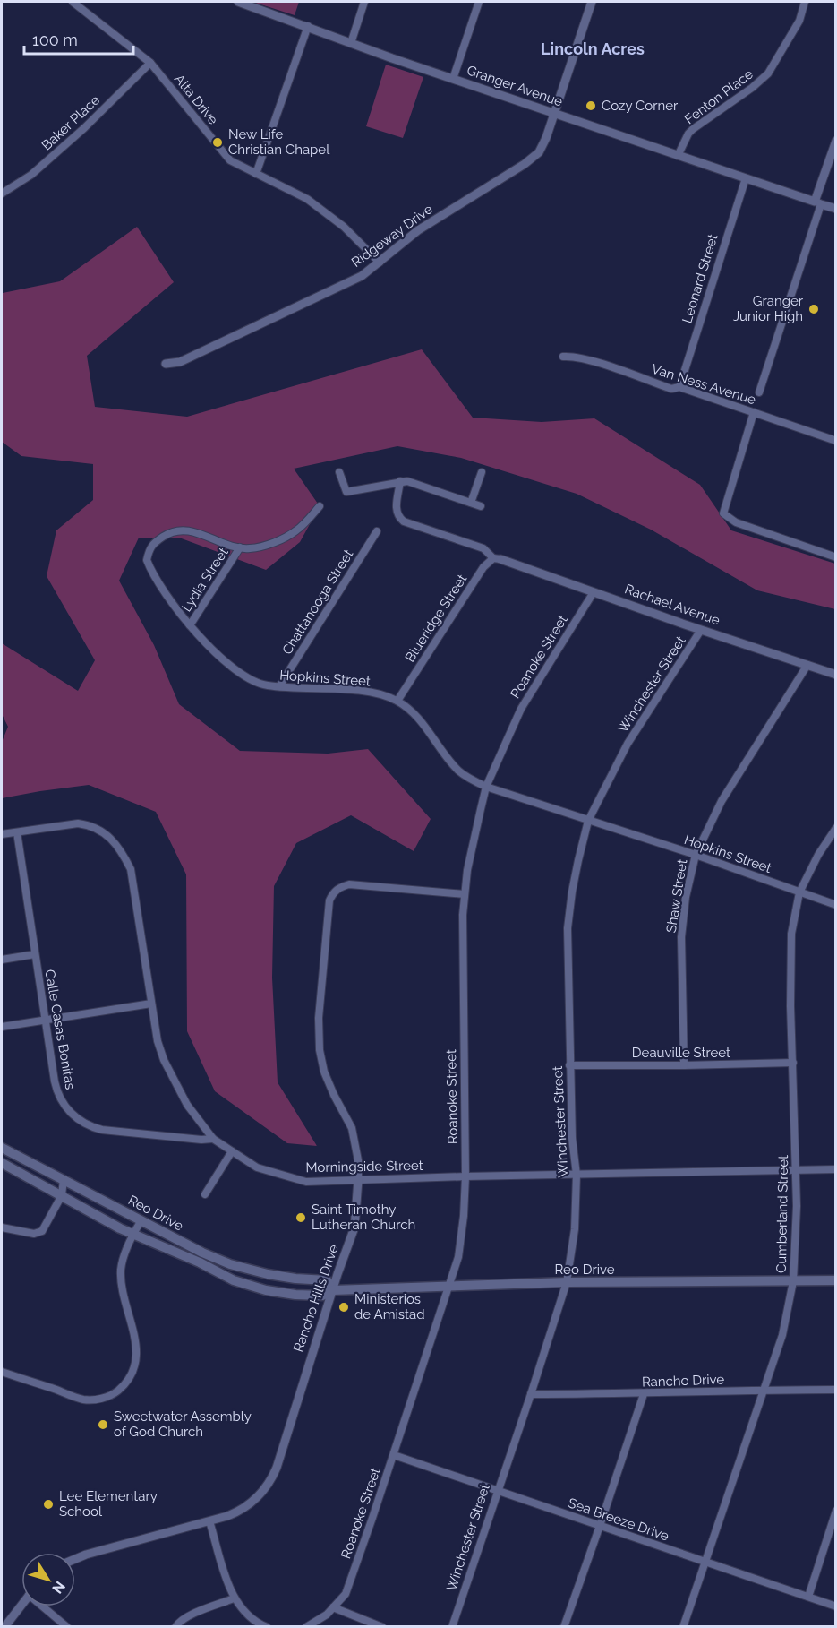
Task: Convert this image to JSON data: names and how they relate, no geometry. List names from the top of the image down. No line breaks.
{"streets":{"main road":["Reo Drive"],"street":["Granger Avenue","Fenton Place","Alta Drive","Baker Place","Ridgeway Drive","Leonard Street","Van Ness Avenue","Lydia Street","Chattanooga Street","Rachael Avenue","Blueridge Street","Roanoke Street","Hopkins Street","Winchester Street","Shaw Street","Calle Casas Bonitas","Deauville Street","Morningside Street","Cumberland Street","Rancho Hills Drive","Rancho Drive","Sea Breeze Drive"]},"crossings":[["Granger Avenue","Fenton Place"],["Granger Avenue","Ridgeway Drive"],["Granger Avenue","Leonard Street"],["Alta Drive","Baker Place"],["Alta Drive","Ridgeway Drive"],["Leonard Street","Van Ness Avenue"],["Lydia Street","Hopkins Street"],["Chattanooga Street","Hopkins Street"],["Rachael Avenue","Blueridge Street"],["Rachael Avenue","Roanoke Street"],["Rachael Avenue","Winchester Street"],["Rachael Avenue","Shaw Street"],["Blueridge Street","Hopkins Street"],["Roanoke Street","Hopkins Street"],["Roanoke Street","Morningside Street"],["Roanoke Street","Reo Drive"],["Roanoke Street","Rancho Hills Drive"],["Roanoke Street","Sea Breeze Drive"],["Hopkins Street","Winchester Street"],["Hopkins Street","Shaw Street"],["Hopkins Street","Cumberland Street"],["Winchester Street","Deauville Street"],["Winchester Street","Morningside Street"],["Winchester Street","Reo Drive"],["Winchester Street","Rancho Drive"],["Winchester Street","Sea Breeze Drive"],["Shaw Street","Deauville Street"],["Calle Casas Bonitas","Morningside Street"],["Deauville Street","Cumberland Street"],["Morningside Street","Cumberland Street"],["Morningside Street","Rancho Hills Drive"],["Reo Drive","Cumberland Street"],["Reo Drive","Rancho Hills Drive"],["Cumberland Street","Rancho Drive"],["Cumberland Street","Sea Breeze Drive"]],"districts":["Lincoln Acres"],"places":["Cozy Corner","New Life Christian Chapel","Granger Junior High","Saint Timothy Lutheran Church","Ministerios de Amistad","Sweetwater Assembly of God Church","Lee Elementary School"],"scale_bar":"100 m","north":"bottom right"}
